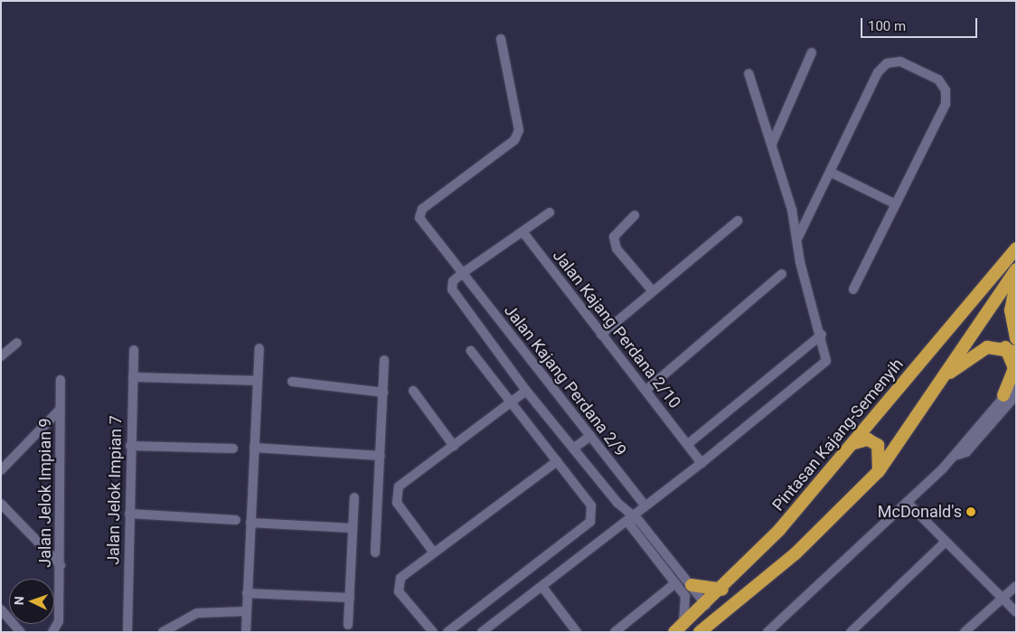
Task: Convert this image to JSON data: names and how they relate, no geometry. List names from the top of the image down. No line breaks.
{"streets":{"highway":["Pintasan Kajang-Semenyih"],"street":["Jalan Kajang Perdana 2/10","Jalan Kajang Perdana 2/9","Jalan Jelok Impian 7","Jalan Jelok Impian 9"]},"places":["McDonald's"],"scale_bar":"100 m","north":"left"}
